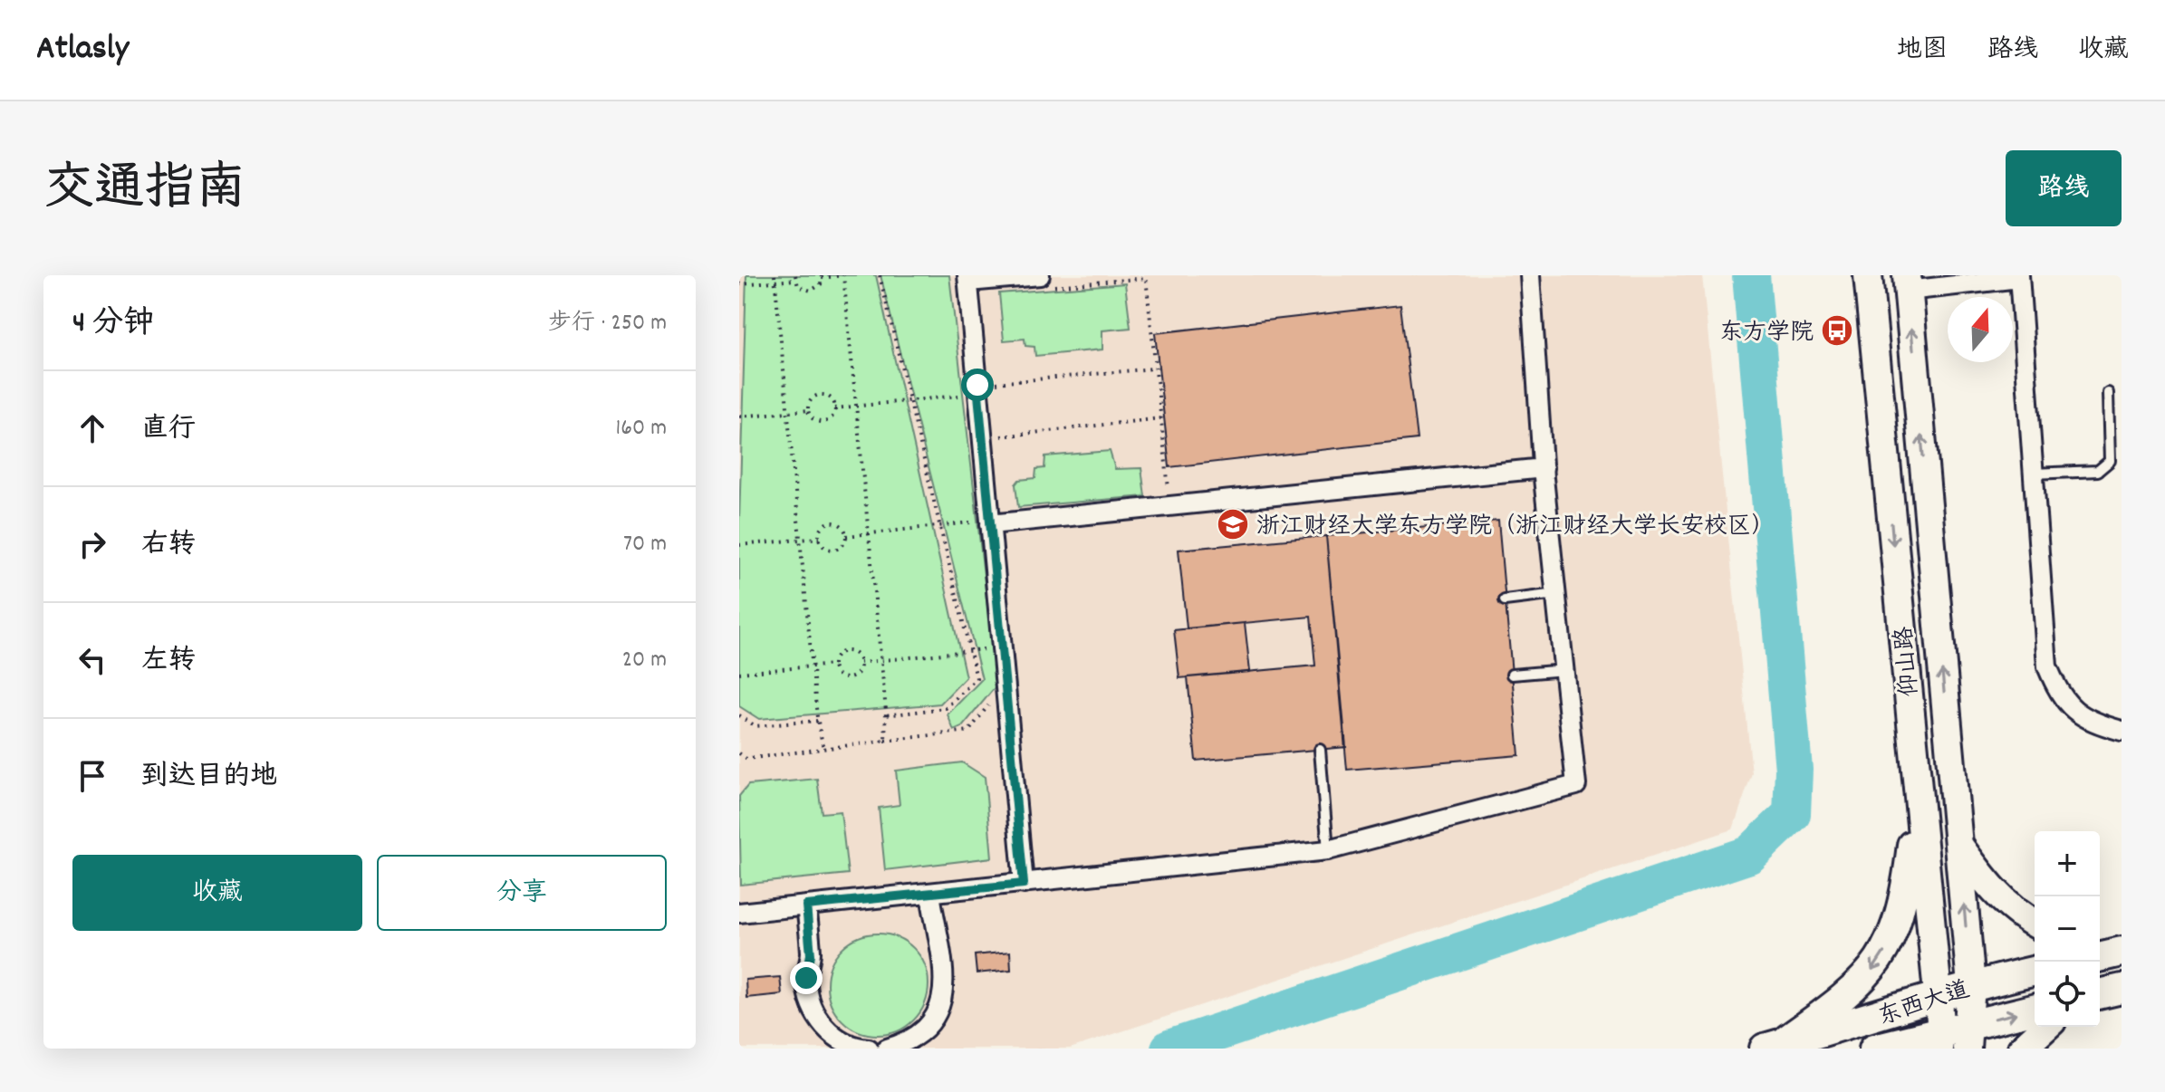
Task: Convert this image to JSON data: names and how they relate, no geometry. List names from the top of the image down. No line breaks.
{"streets":{"highway":["东西大道"],"main road":["仰山路"]},"crossings":[["仰山路","东西大道"]],"places":{"bus stop":["东方学院"],"school or university":["浙江财经大学东方学院（浙江财经大学长安校区）"]},"north":"top","page":{"header":"Atlasly","nav":["地图","路线","收藏"],"title":"交通指南","buttons":["路线",["收藏","分享"]],"heading":["4 分钟","步行 · 250 m"],"list":[["直行","160 m"],["右转","70 m"],["左转","20 m"],"到达目的地"],"map_buttons":["+","−"]}}
